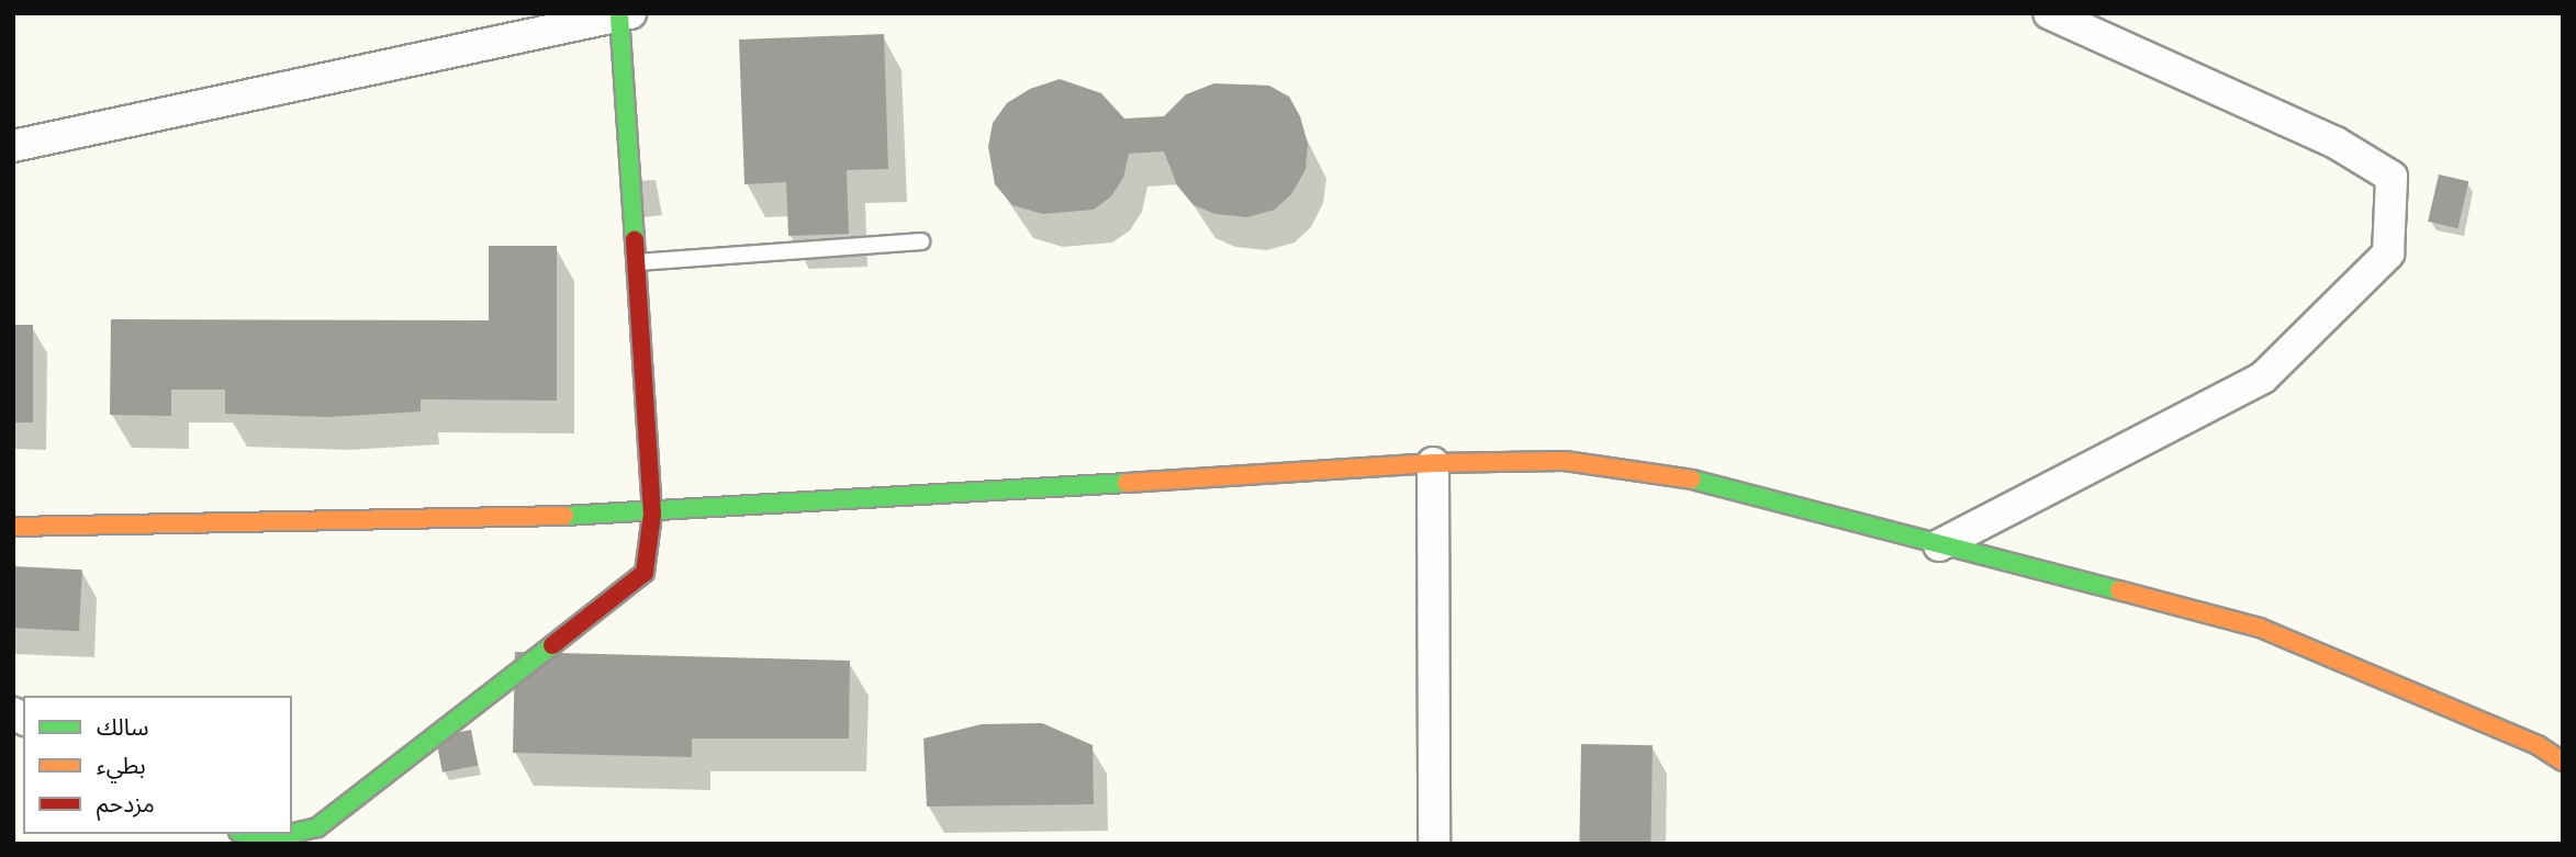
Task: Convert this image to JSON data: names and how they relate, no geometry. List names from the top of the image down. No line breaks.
{"legend":["سالك","بطيء","مزدحم"]}
